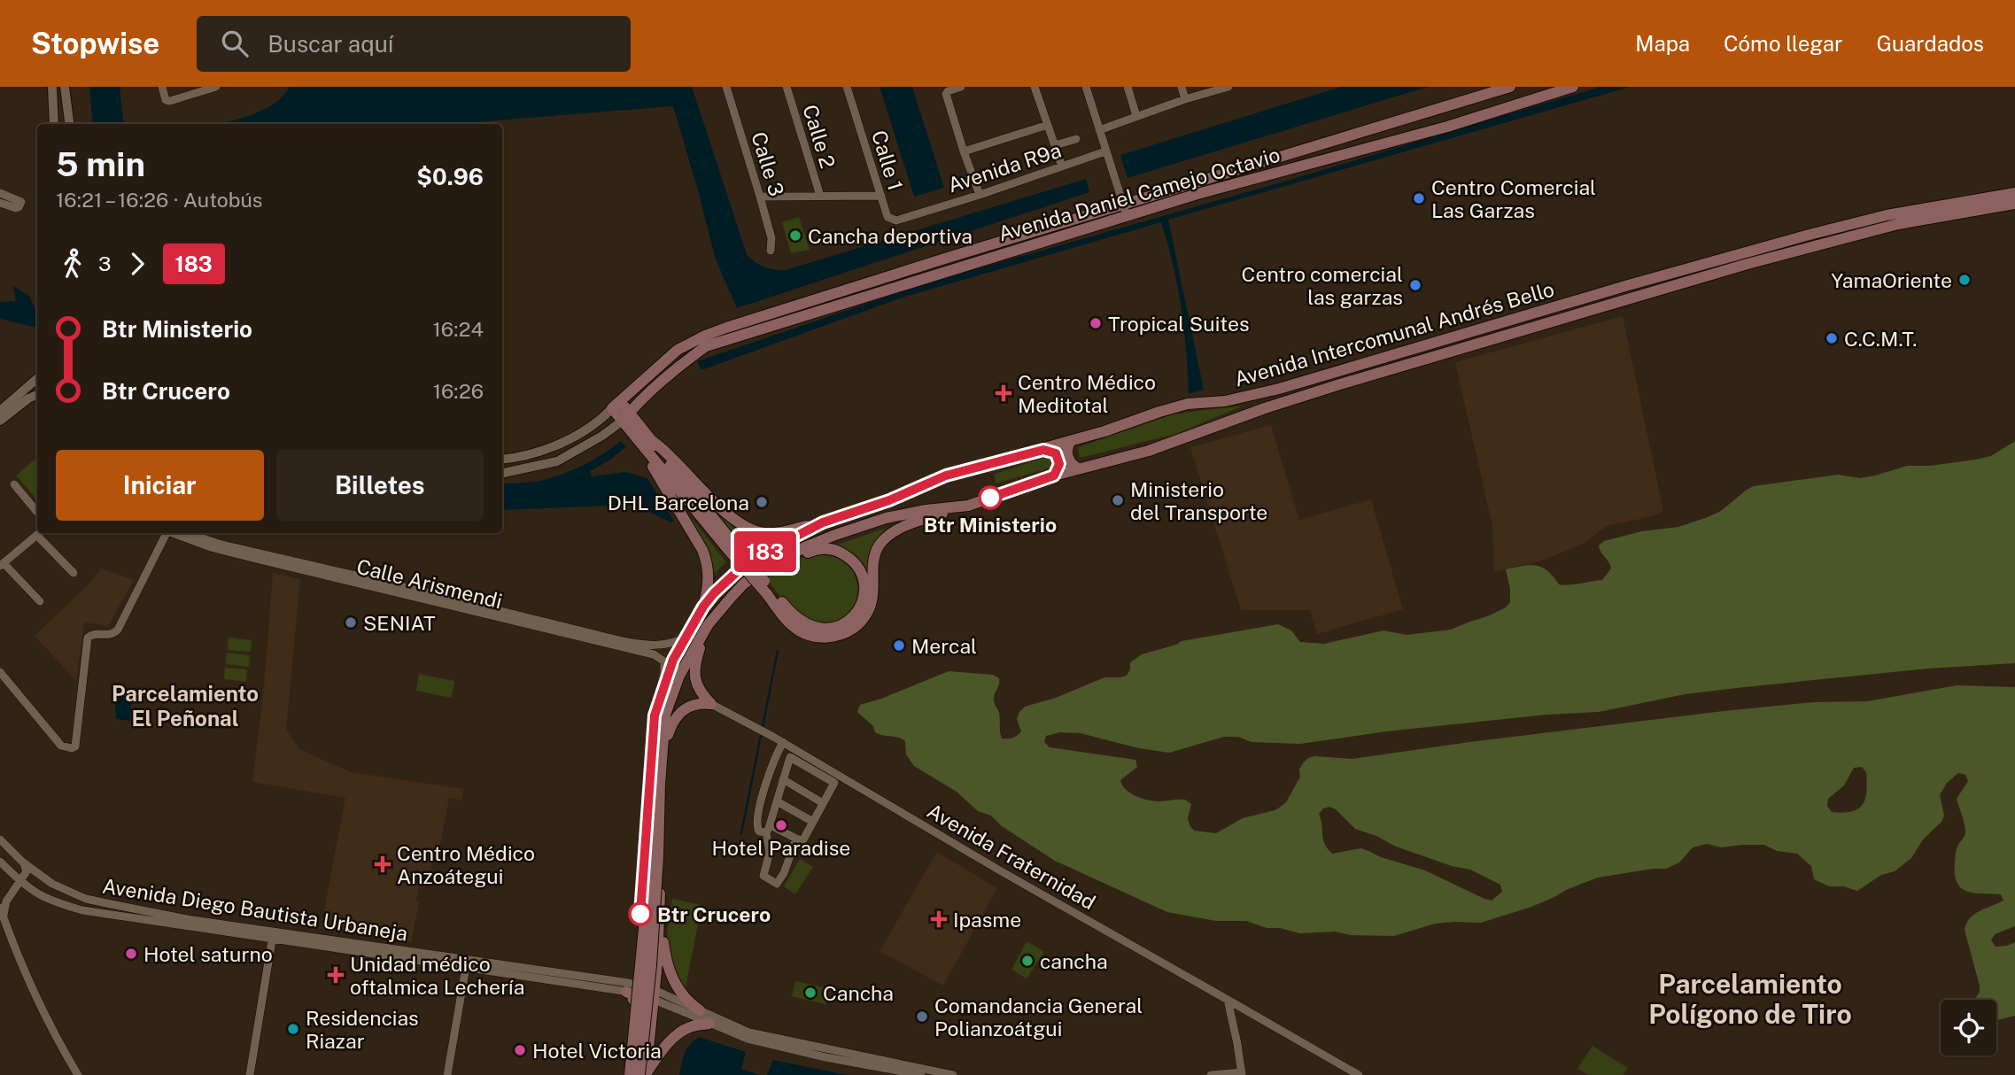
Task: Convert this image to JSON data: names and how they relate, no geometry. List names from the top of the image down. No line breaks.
{"streets":{"main road":["Avenida Daniel Camejo Octavio","Avenida Intercomunal Andrés Bello"],"street":["Calle 2","Calle 1","Calle 3","Avenida R9a","Calle Arismendi","Avenida Fraternidad","Avenida Diego Bautista Urbaneja"]},"crossings":[["Calle 1","Avenida R9a"],["Avenida Intercomunal Andrés Bello","Calle Arismendi"]],"districts":["Parcelamiento El Peñonal","Parcelamiento Polígono de Tiro"],"places":{"other":["Centro Comercial Las Garzas","Cancha deportiva","YamaOriente","Centro comercial las garzas","Tropical Suites","C.C.M.T.","Btr Ministerio","Ministerio del Transporte","DHL Barcelona","SENIAT","Mercal","Hotel Paradise","Btr Crucero","Hotel saturno","cancha","Cancha","Comandancia General Polianzoátgui","Residencias Riazar","Hotel Victoria"],"health":["Centro Médico Meditotal","Centro Médico Anzoátegui","Ipasme","Unidad médico oftalmica Lechería"]},"lines":["bus line 183"],"page":{"header":"Stopwise","search":"Buscar aquí","nav":["Mapa","Cómo llegar","Guardados"],"on_map":"183","heading":["5 min","16:21 – 16:26 · Autobús","$0.96"],"legs":["3","183"],"list":[{"name":"Btr Ministerio","value":"16:24"},{"name":"Btr Crucero","value":"16:26"}],"buttons":["Iniciar","Billetes"]}}
